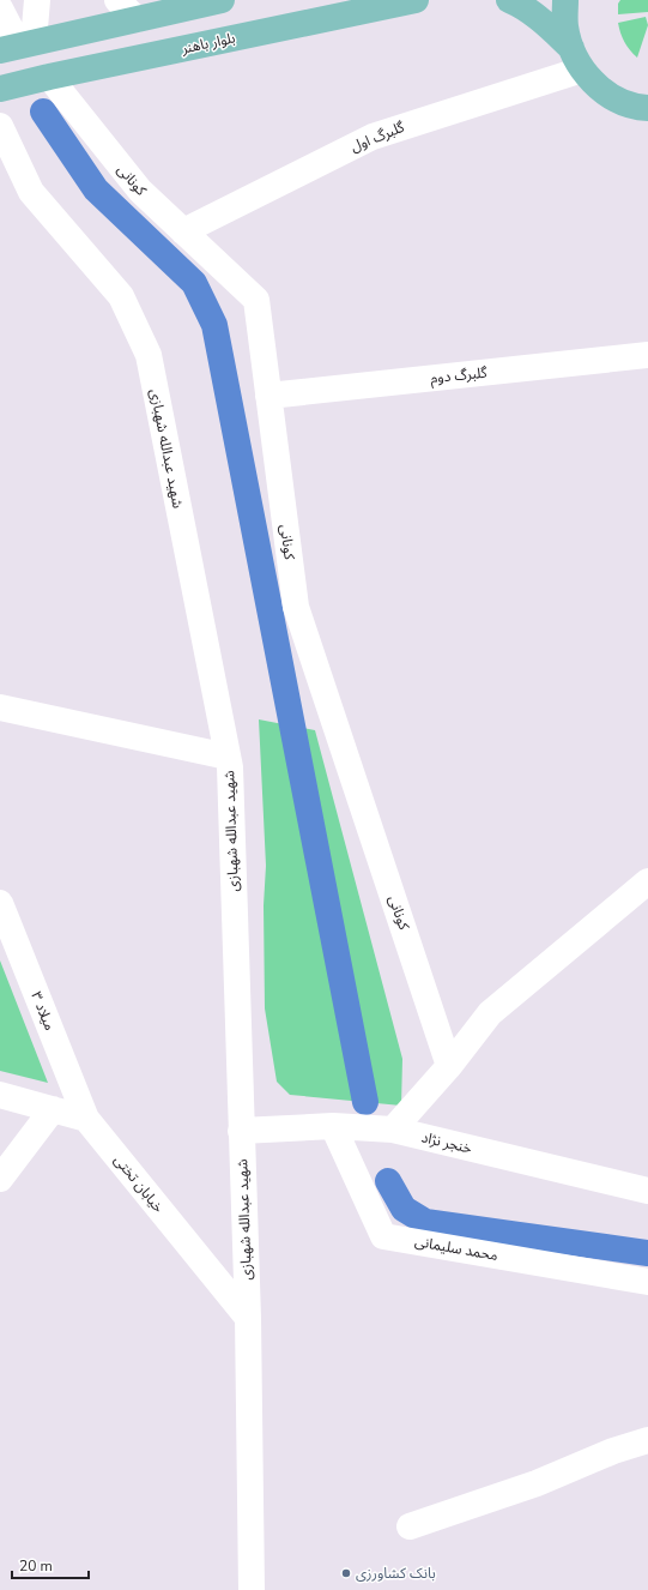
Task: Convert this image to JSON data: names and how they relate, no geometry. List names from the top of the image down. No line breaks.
{"streets":{"main road":["بلوار باهنر"],"street":["گلبرگ اول","کونانی","گلبرگ دوم","شهید عبدالله شهبازی","میلاد ۳","خنجر نژاد","خیابان تختی","محمد سلیمانی"]},"crossings":[["بلوار باهنر","کونانی"],["گلبرگ اول","کونانی"],["کونانی","گلبرگ دوم"],["شهید عبدالله شهبازی","خنجر نژاد"],["شهید عبدالله شهبازی","خیابان تختی"],["میلاد ۳","خیابان تختی"],["خنجر نژاد","محمد سلیمانی"]],"places":["بانک کشاورزی"],"scale_bar":"20 m"}
